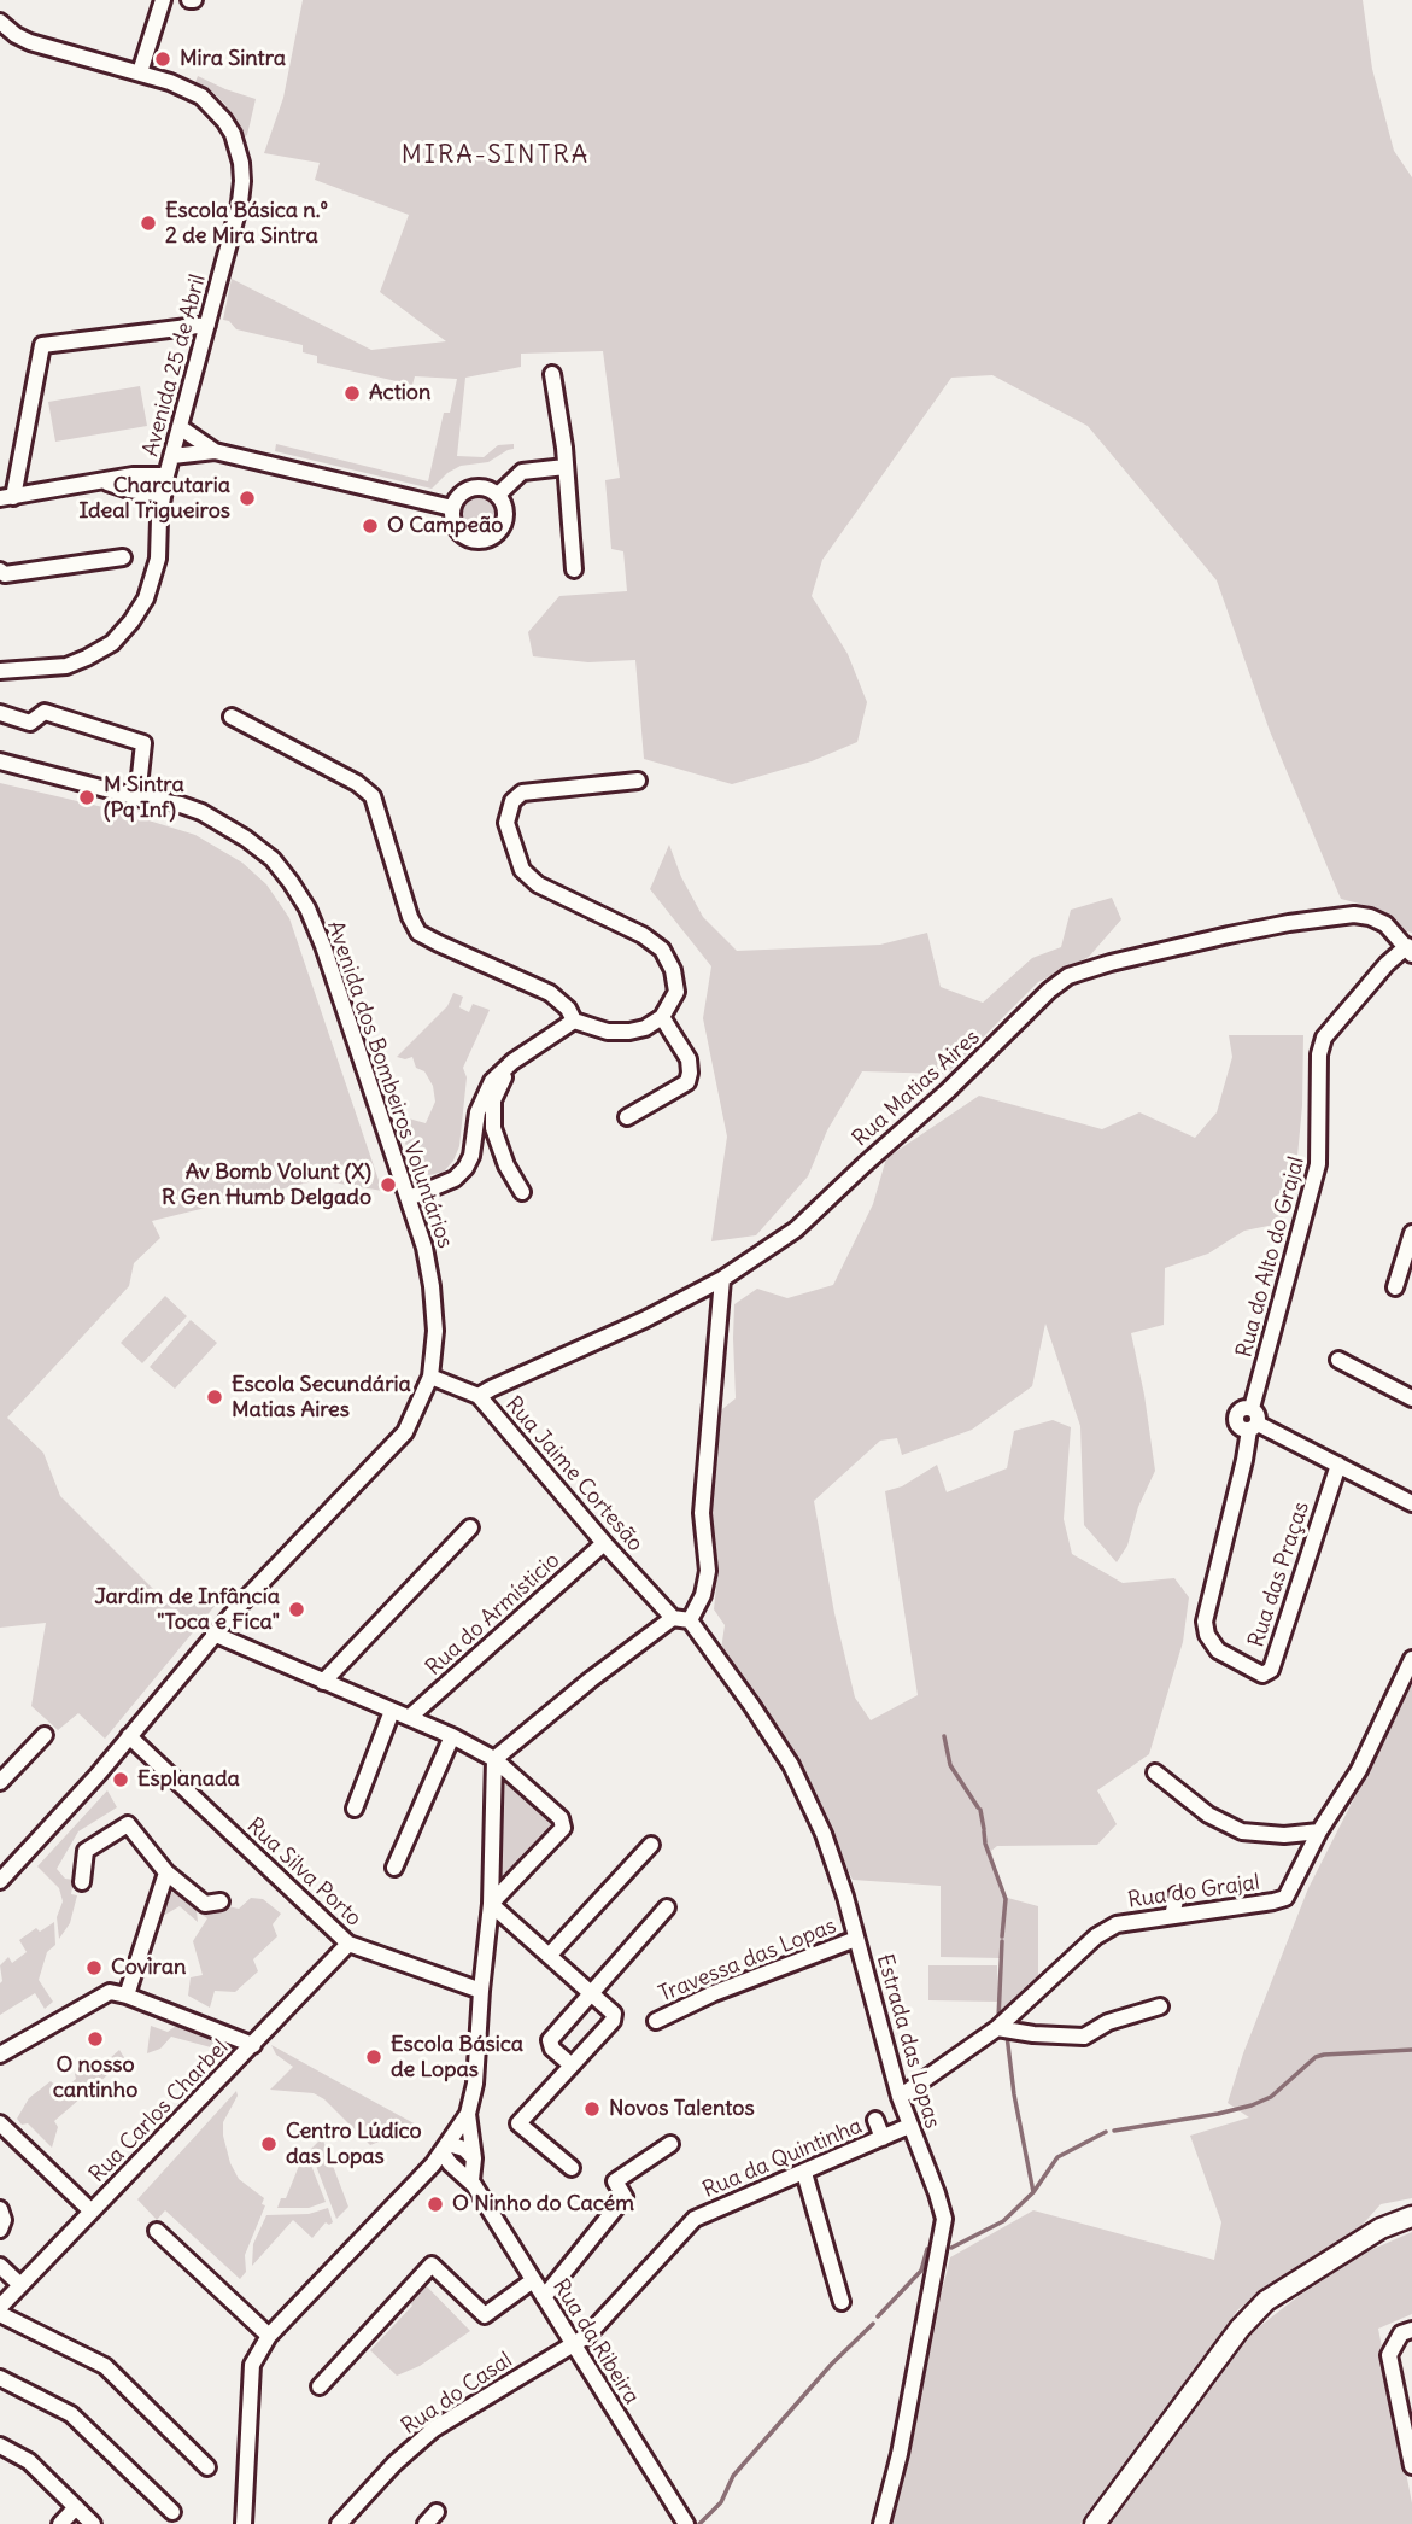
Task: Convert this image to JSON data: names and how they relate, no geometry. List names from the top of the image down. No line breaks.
{"streets":{"street":["Avenida 25 de Abril","Avenida dos Bombeiros Voluntários","Rua Matias Aires","Rua do Alto do Grajal","Rua Jaime Cortesão","Rua das Praças","Rua do Armísticio","Rua Silva Porto","Rua do Grajal","Travessa das Lopas","Estrada das Lopas","Rua Carlos Charbel","Rua da Quintinha","Rua da Ribeira","Rua do Casal"]},"crossings":[["Avenida dos Bombeiros Voluntários","Rua Jaime Cortesão"],["Avenida dos Bombeiros Voluntários","Rua Silva Porto"],["Rua Matias Aires","Rua do Alto do Grajal"],["Rua Matias Aires","Rua Jaime Cortesão"],["Rua do Alto do Grajal","Rua das Praças"],["Rua Jaime Cortesão","Rua do Armísticio"],["Rua Silva Porto","Rua Carlos Charbel"],["Rua do Grajal","Estrada das Lopas"],["Travessa das Lopas","Estrada das Lopas"],["Estrada das Lopas","Rua da Quintinha"],["Rua da Quintinha","Rua da Ribeira"],["Rua da Quintinha","Rua do Casal"],["Rua da Ribeira","Rua do Casal"]],"districts":["MIRA-SINTRA"],"places":["Mira Sintra","Escola Básica n.º 2 de Mira Sintra","Action","Charcutaria Ideal Trigueiros","O Campeão","M Sintra (Pq Inf)","Av Bomb Volunt (X) R Gen Humb Delgado","Escola Secundária Matias Aires","Jardim de Infância \"Toca e Fica\"","Esplanada","Coviran","O nosso cantinho","Escola Básica de Lopas","Novos Talentos","Centro Lúdico das Lopas","O Ninho do Cacém"]}
